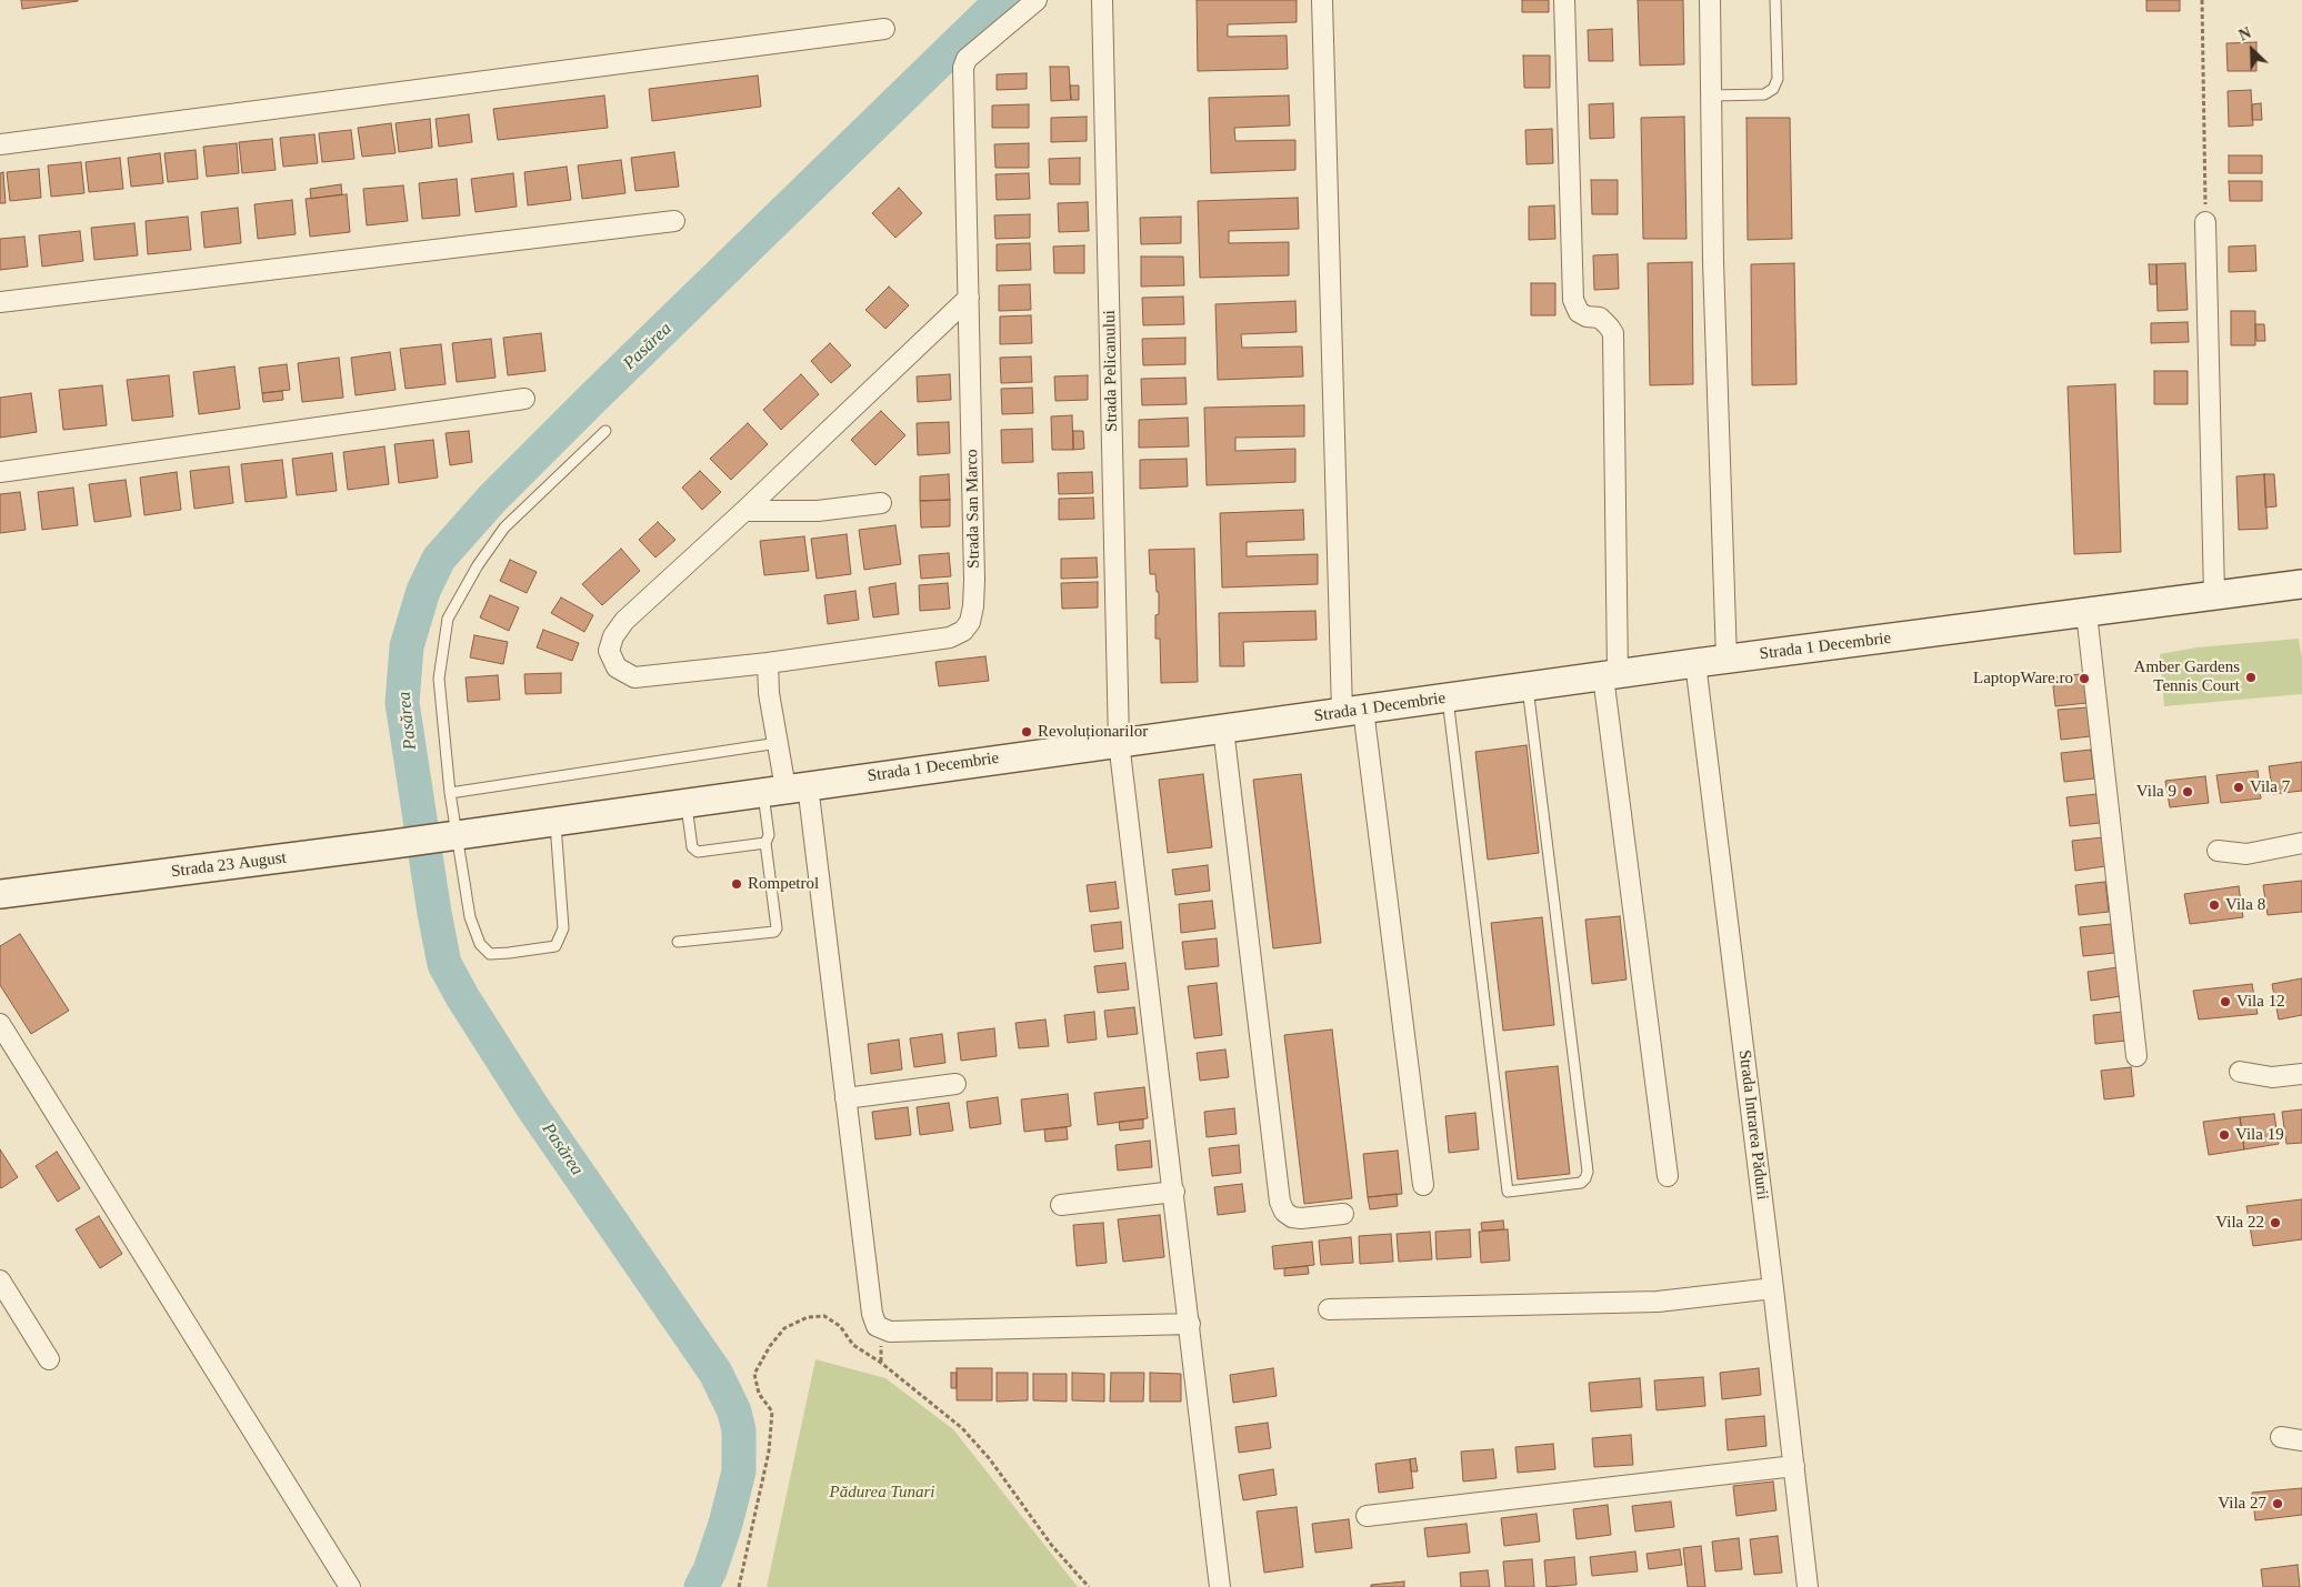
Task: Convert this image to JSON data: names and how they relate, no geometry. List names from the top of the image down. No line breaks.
{"streets":{"main road":["Strada 1 Decembrie","Strada 23 August"],"street":["Strada Pelicanului","Strada San Marco","Strada Intrarea Pădurii"]},"crossings":[["Strada Pelicanului","Strada 1 Decembrie"],["Strada 1 Decembrie","Strada 23 August"],["Strada 1 Decembrie","Strada Intrarea Pădurii"]],"water":["Pasărea"],"parks":["Pădurea Tunari"],"places":["Amber Gardens Tennis Court","LaptopWare.ro","Revoluționarilor","Vila 7","Vila 9","Rompetrol","Vila 8","Vila 12","Vila 19","Vila 22","Vila 27"],"north":"top left"}
